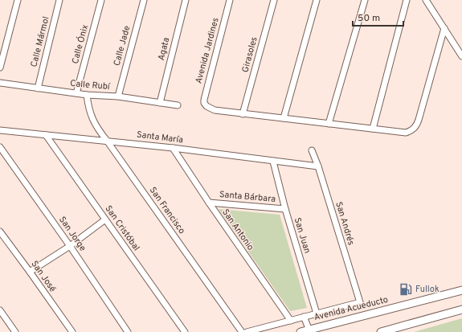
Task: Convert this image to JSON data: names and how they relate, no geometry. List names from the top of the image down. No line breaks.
{"streets":{"street":["Calle Mármol","Calle Ónix","Calle Jade","Agata","Avenida Jardines","Girasoles","Calle Rubí","Santa María","Santa Bárbara","San Francisco","San Andrés","San Cristóbal","San Antonio","San Jorge","San Juan","San José","Avenida Acueducto"]},"crossings":[["Calle Mármol","Calle Rubí"],["Calle Ónix","Calle Rubí"],["Calle Jade","Calle Rubí"],["Agata","Calle Rubí"],["Avenida Jardines","Girasoles"],["Calle Rubí","San Francisco"],["Santa María","San Francisco"],["Santa María","San Andrés"],["Santa María","San Cristóbal"],["Santa María","San Antonio"],["Santa María","San Juan"],["Santa Bárbara","San Antonio"],["Santa Bárbara","San Juan"],["San Andrés","San Juan"]],"places":{"fuel station":["Fullok"]},"scale_bar":"50 m"}
